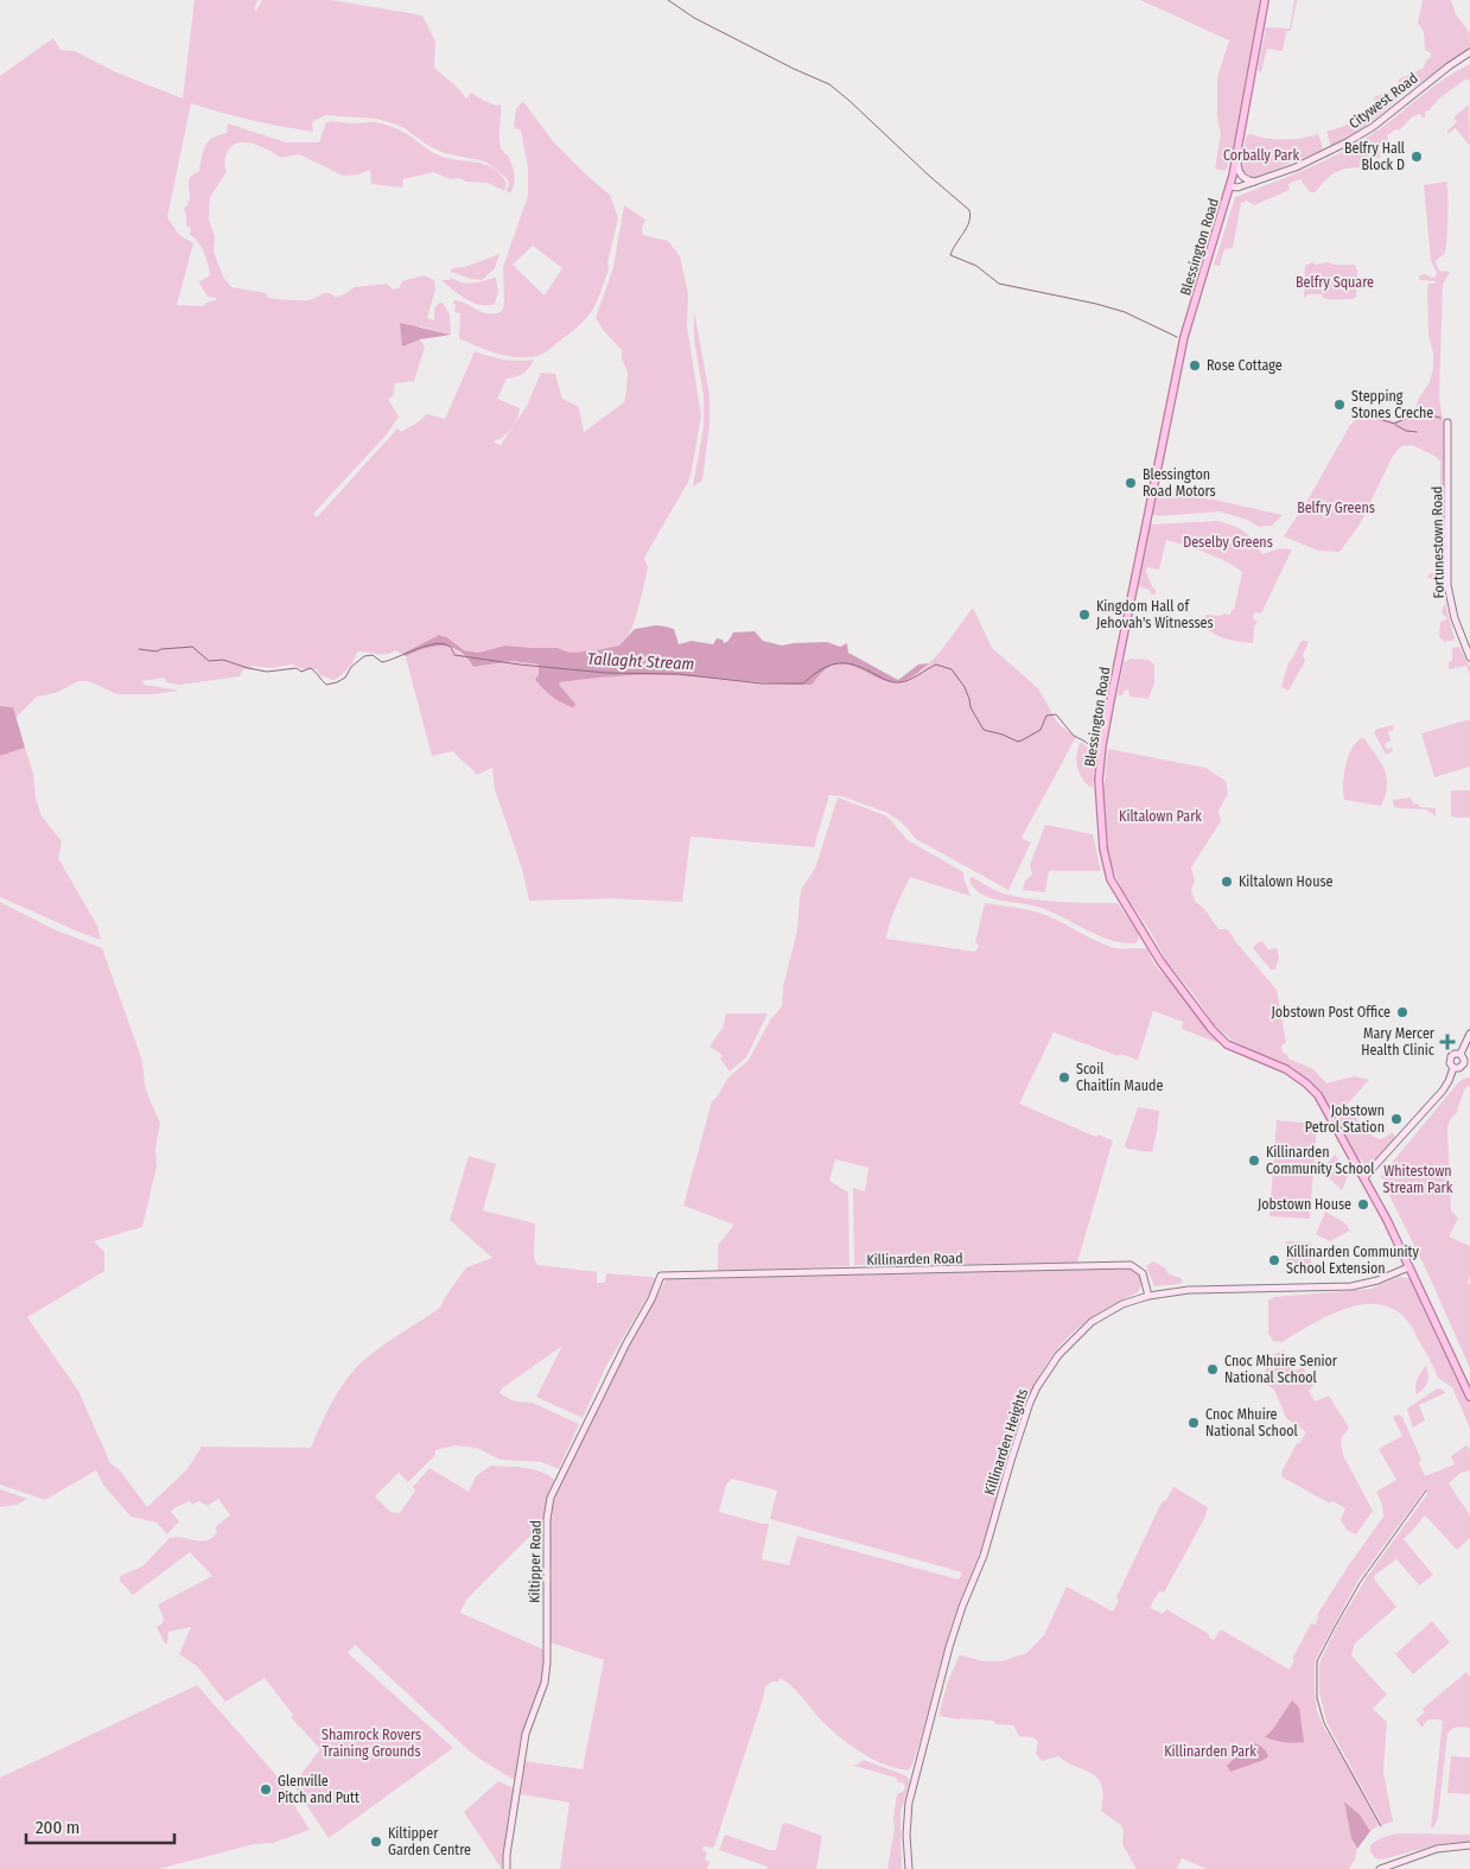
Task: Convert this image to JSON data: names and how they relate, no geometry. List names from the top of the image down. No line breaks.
{"streets":{"main road":["Blessington Road"],"street":["Citywest Road","Fortunestown Road","Killinarden Road","Killinarden Heights","Kiltipper Road"]},"crossings":[["Citywest Road","Blessington Road"],["Blessington Road","Killinarden Heights"],["Killinarden Road","Killinarden Heights"],["Killinarden Road","Kiltipper Road"]],"water":["Tallaght Stream"],"parks":["Corbally Park","Belfry Square","Belfry Greens","Deselby Greens","Kiltalown Park","Whitestown Stream Park","Shamrock Rovers Training Grounds","Killinarden Park"],"places":{"other":["Belfry Hall Block D","Rose Cottage","Stepping Stones Creche","Blessington Road Motors","Kingdom Hall of Jehovah's Witnesses","Kiltalown House","Jobstown Post Office","Scoil Chaitlín Maude","Jobstown Petrol Station","Killinarden Community School","Jobstown House","Killinarden Community School Extension","Cnoc Mhuire Senior National School","Cnoc Mhuire National School","Glenville Pitch and Putt","Kiltipper Garden Centre"],"health":["Mary Mercer Health Clinic"]},"scale_bar":"200 m"}
